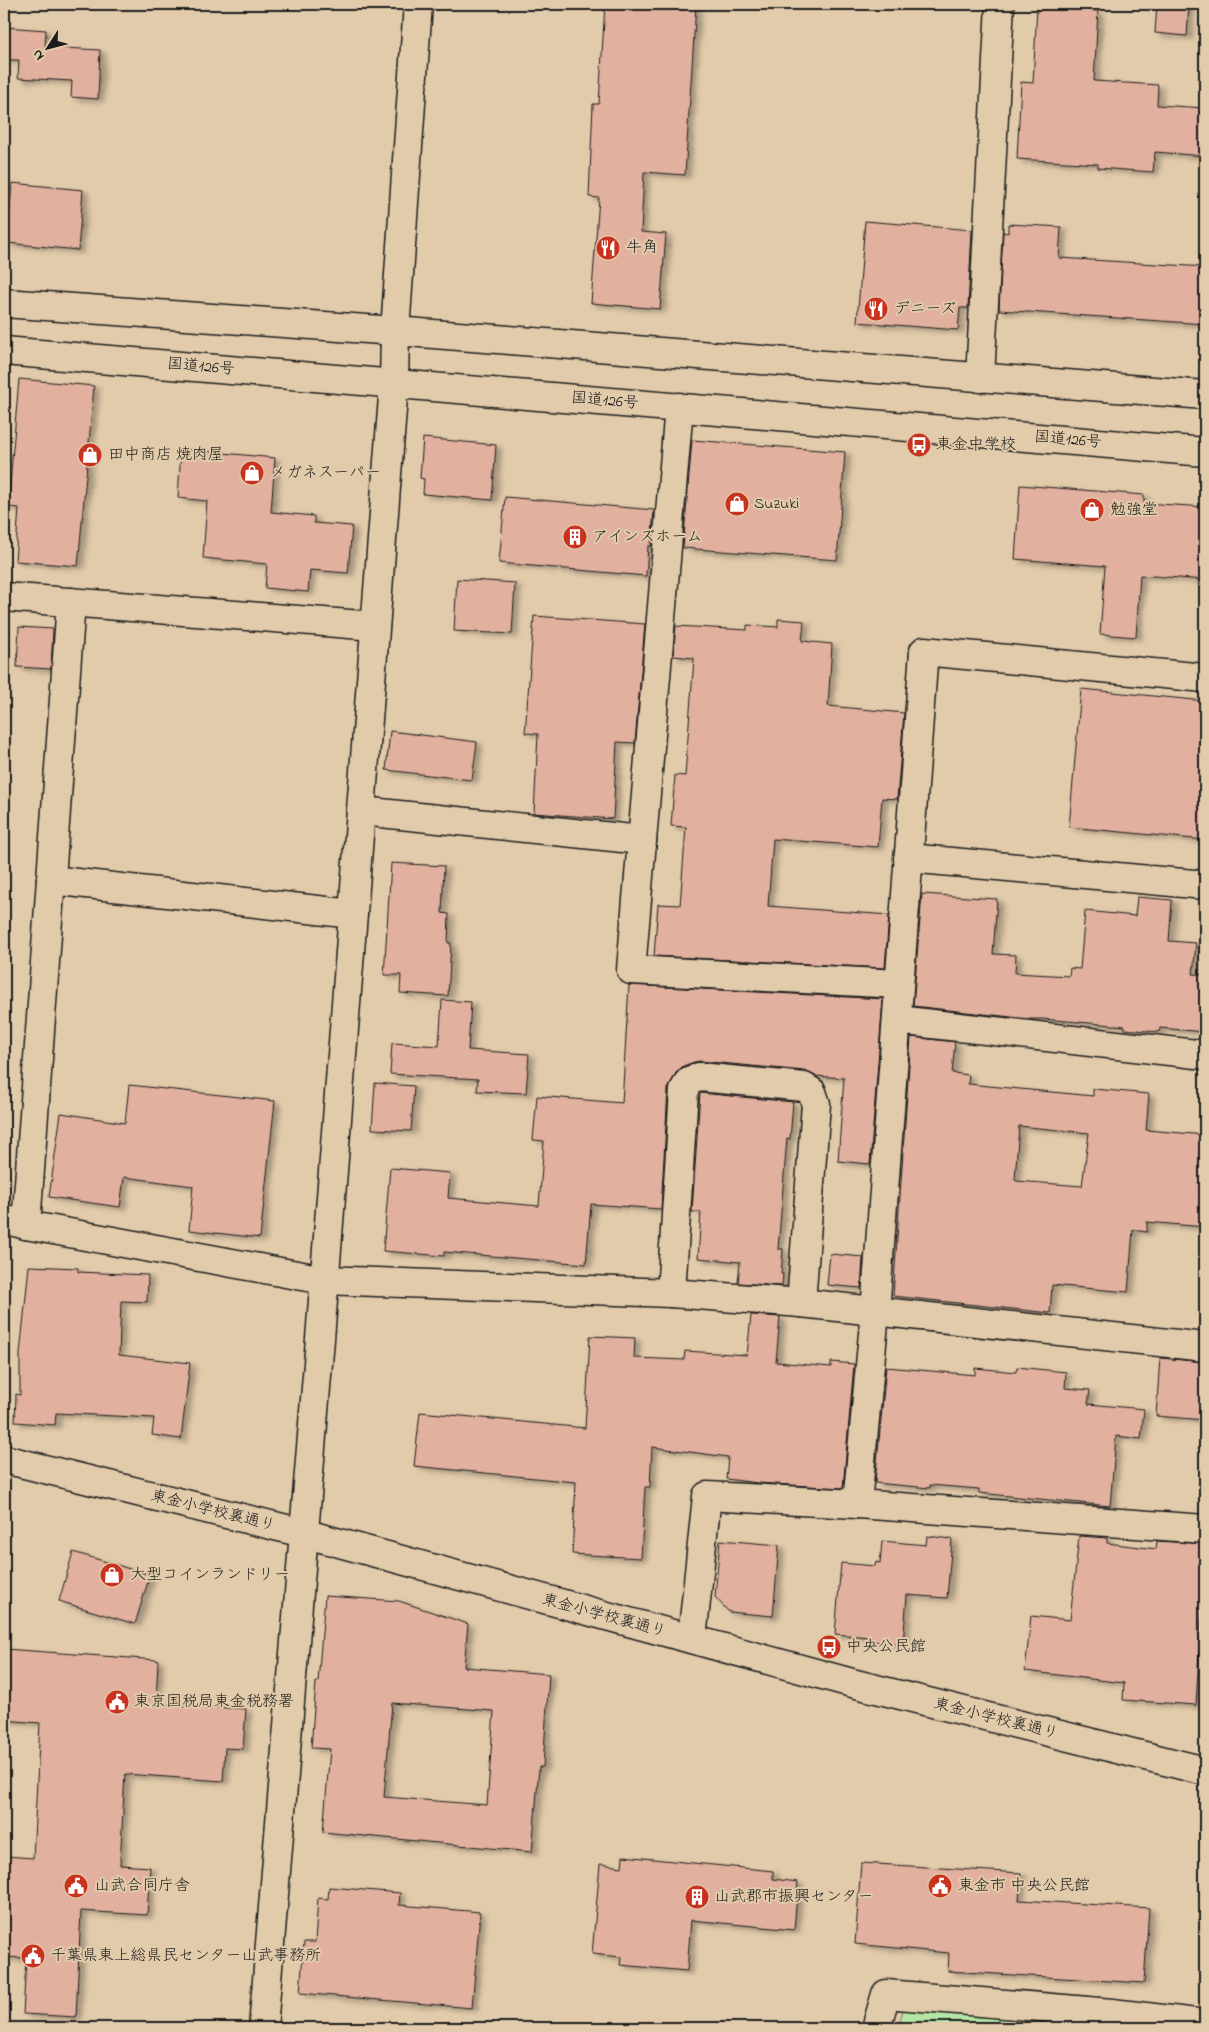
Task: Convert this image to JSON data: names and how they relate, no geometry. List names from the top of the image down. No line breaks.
{"streets":{"main road":["国道126号","東金小学校裏通り"]},"places":{"restaurant":["牛角","デニーズ"],"bus stop":["東金中学校","中央公民館"],"shop":["田中商店 焼肉屋","メガネスーパー","Suzuki","勉強堂","大型コインランドリー"],"building":["アインズホーム","山武郡市振興センター"],"public building":["東京国税局東金税務署","山武合同庁舎","東金市 中央公民館","千葉県東上総県民センター山武事務所"]},"north":"bottom left"}
